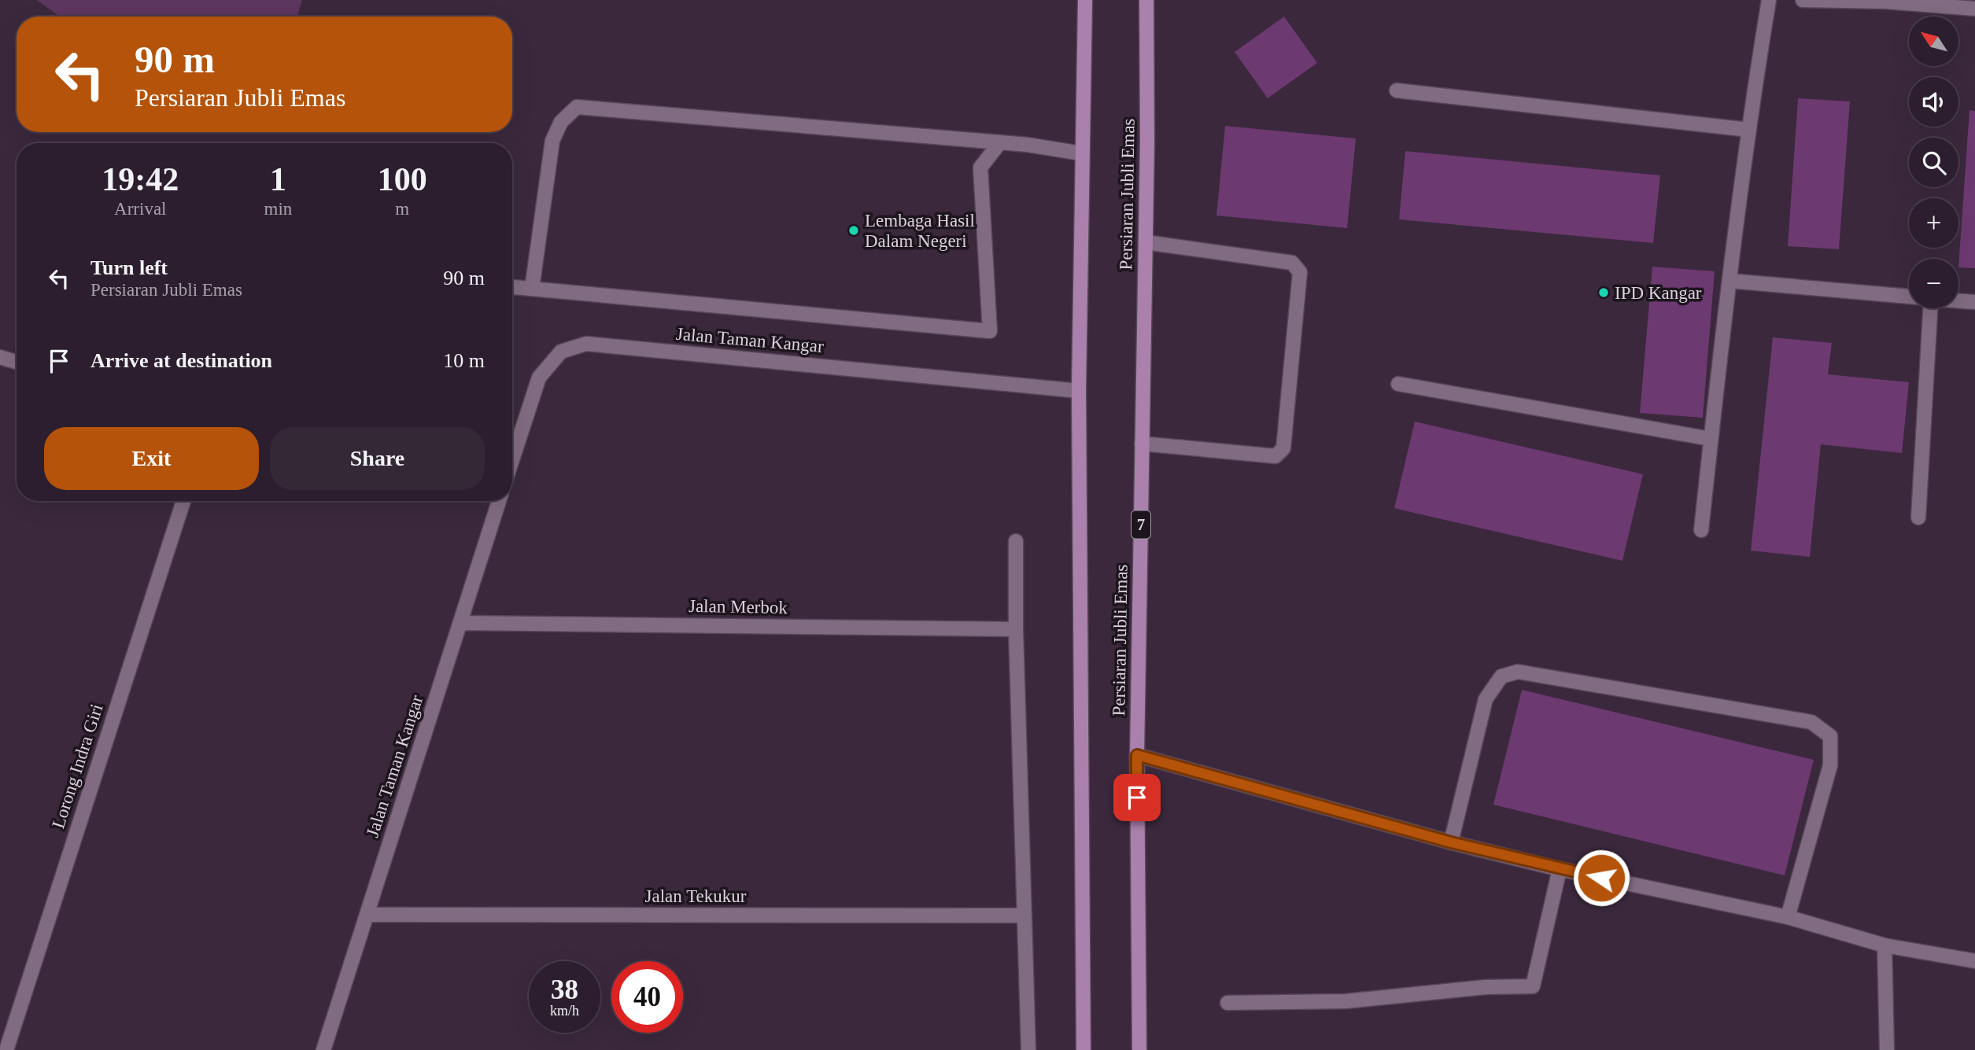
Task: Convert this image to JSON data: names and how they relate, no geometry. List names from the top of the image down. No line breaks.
{"streets":{"main road":["Persiaran Jubli Emas","7"],"street":["Jalan Taman Kangar","Jalan Merbok","Lorong Indra Giri","Jalan Tekukur"]},"crossings":[["Persiaran Jubli Emas","Jalan Taman Kangar"],["Jalan Taman Kangar","Jalan Merbok"],["Jalan Taman Kangar","Jalan Tekukur"]],"places":["Lembaga Hasil Dalam Negeri","IPD Kangar"],"north":"top left","page":{"map_buttons":["+","−"],"turn":["90 m","Persiaran Jubli Emas"],"eta":["19:42","Arrival","1","min","100","m"],"list":[{"name":"Turn left","note":"Persiaran Jubli Emas","value":"90 m"},{"name":"Arrive at destination","value":"10 m"}],"buttons":["Exit","Share"],"speed":"38 km/h","limit":"40"}}
